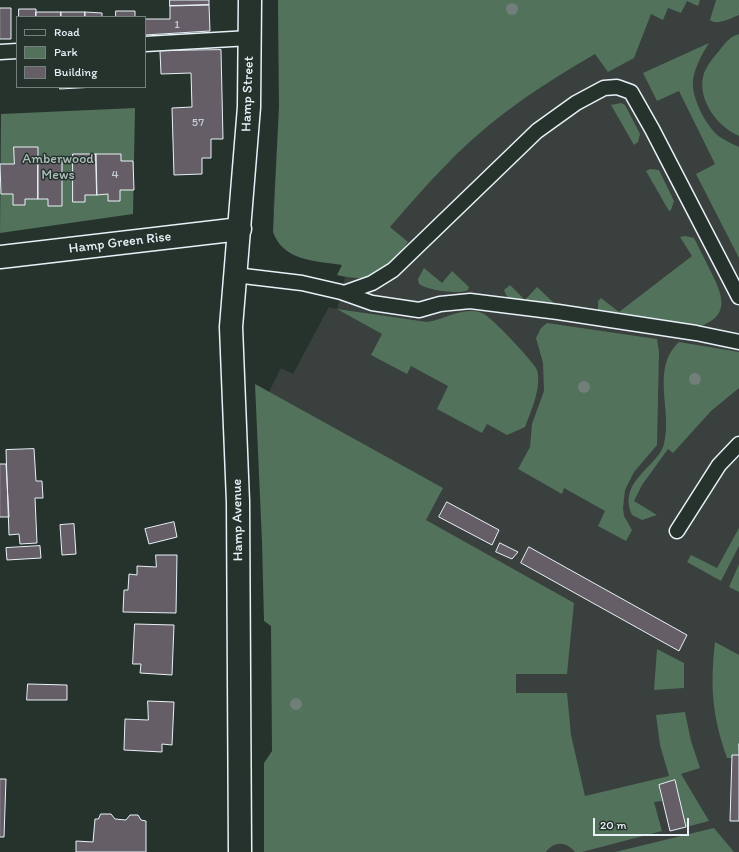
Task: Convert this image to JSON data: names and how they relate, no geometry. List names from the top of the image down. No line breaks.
{"streets":{"street":["Hamp Street","Hamp Green Rise","Hamp Avenue"]},"crossings":[["Hamp Street","Hamp Avenue"],["Hamp Green Rise","Hamp Avenue"]],"parks":["Amberwood Mews"],"house_numbers":["1","57","4"],"legend":["Road","Park","Building"],"scale_bar":"20 m"}
